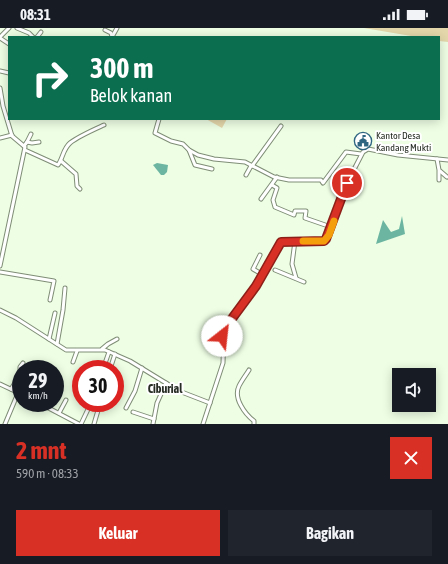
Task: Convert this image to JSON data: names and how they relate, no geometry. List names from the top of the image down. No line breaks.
{"districts":["Ciburial"],"places":{"public building":["Kantor Desa Kandang Mukti"]},"page":{"status":"08:31","turn":["300 m","Belok kanan"],"speed":"29 km/h","limit":"30","heading":["2 mnt","590 m · 08:33"],"buttons":["Keluar","Bagikan"]}}
